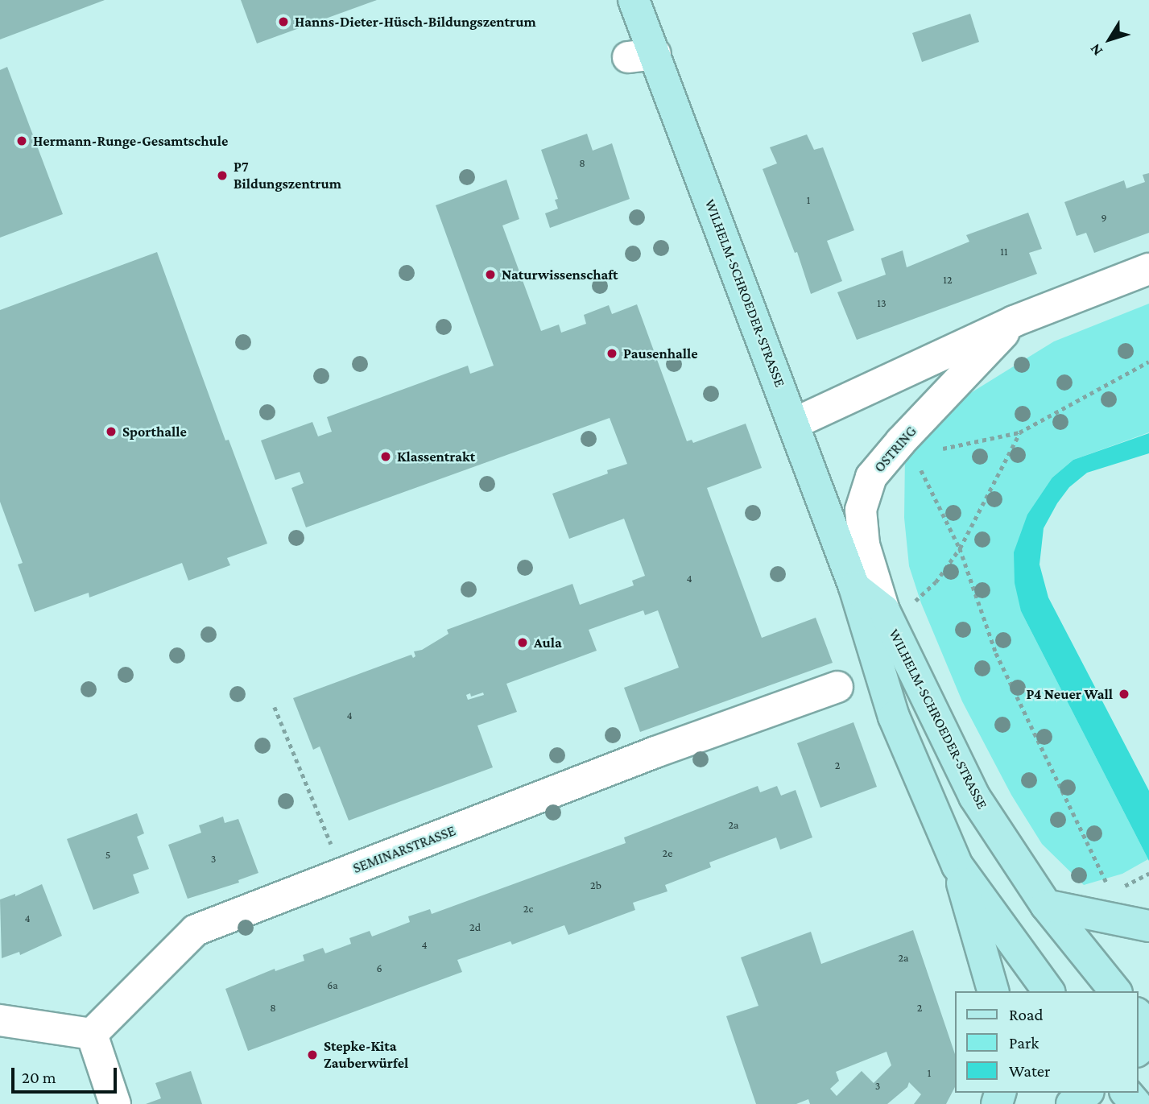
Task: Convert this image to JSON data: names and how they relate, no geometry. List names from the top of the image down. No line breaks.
{"streets":{"main road":["WILHELM-SCHROEDER-STRASSE"],"street":["OSTRING","SEMINARSTRASSE"]},"crossings":[["WILHELM-SCHROEDER-STRASSE","OSTRING"]],"places":["Hanns-Dieter-Hüsch-Bildungszentrum","Hermann-Runge-Gesamtschule","P7 Bildungszentrum","Naturwissenschaft","Pausenhalle","Sporthalle","Klassentrakt","Aula","P4 Neuer Wall","Stepke-Kita Zauberwürfel"],"house_numbers":["8","1","9","11","12","13","4","4","2","2a","2e","5","3","2b","2c","4","2d","4","2a","6","6a","8","2","1","3"],"legend":["Road","Park","Water"],"scale_bar":"20 m","north":"bottom left"}
